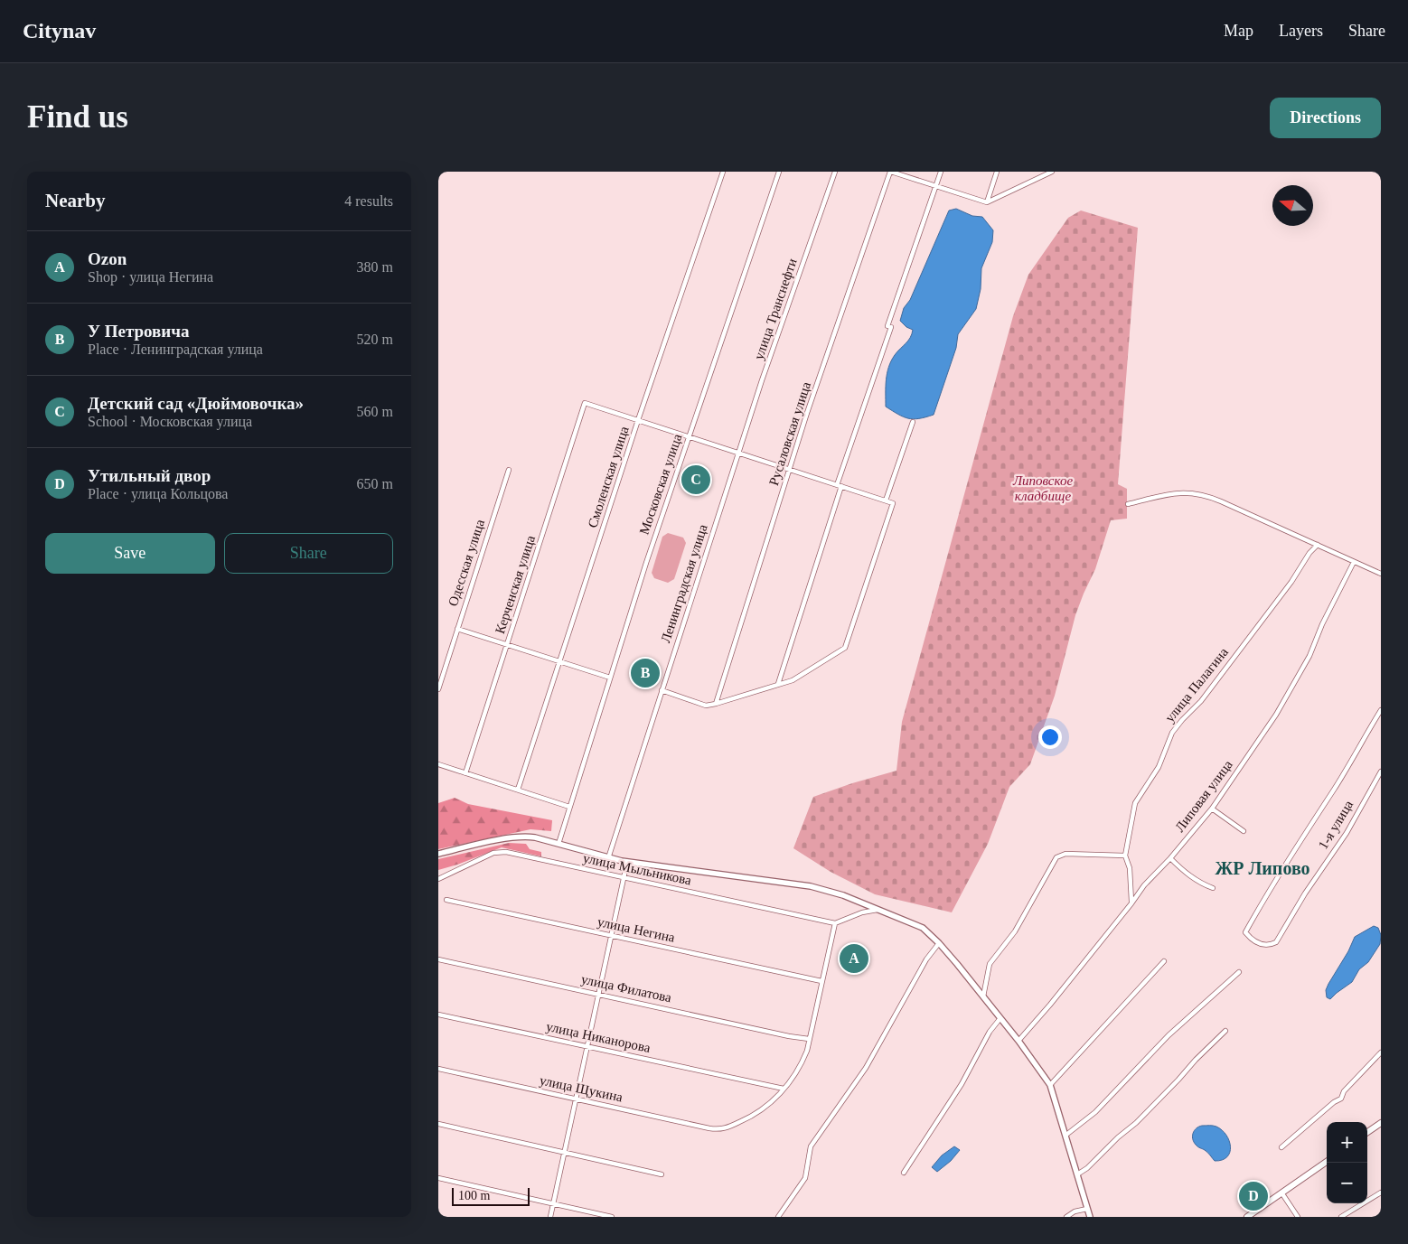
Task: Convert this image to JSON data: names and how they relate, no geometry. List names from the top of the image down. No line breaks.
{"streets":{"street":["улица Транснефти","Русаловская улица","Смоленская улица","Московская улица","Одесская улица","Ленинградская улица","Керченская улица","улица Палагина","Липовая улица","1-я улица","улица Мыльникова","улица Негина","улица Филатова","улица Никанорова","улица Щукина"]},"crossings":[["улица Транснефти","Ленинградская улица"],["Смоленская улица","Керченская улица"],["улица Палагина","Липовая улица"],["улица Никанорова","улица Щукина"]],"districts":["ЖР Липово"],"parks":["Липовское кладбище"],"scale_bar":"100 m","north":"left","page":{"header":"Citynav","nav":["Map","Layers","Share"],"buttons":["Directions",["Save","Share"]],"title":"Find us","heading":["Nearby","4 results"],"list":[{"mark":"A","name":"Ozon","note":"Shop · улица Негина","value":"380 m"},{"mark":"B","name":"У Петровича","note":"Place · Ленинградская улица","value":"520 m"},{"mark":"C","name":"Детский сад «Дюймовочка»","note":"School · Московская улица","value":"560 m"},{"mark":"D","name":"Утильный двор","note":"Place · улица Кольцова","value":"650 m"}],"pins":["C","B","A","D"],"map_buttons":["+","−"],"scale":"100 m"}}
